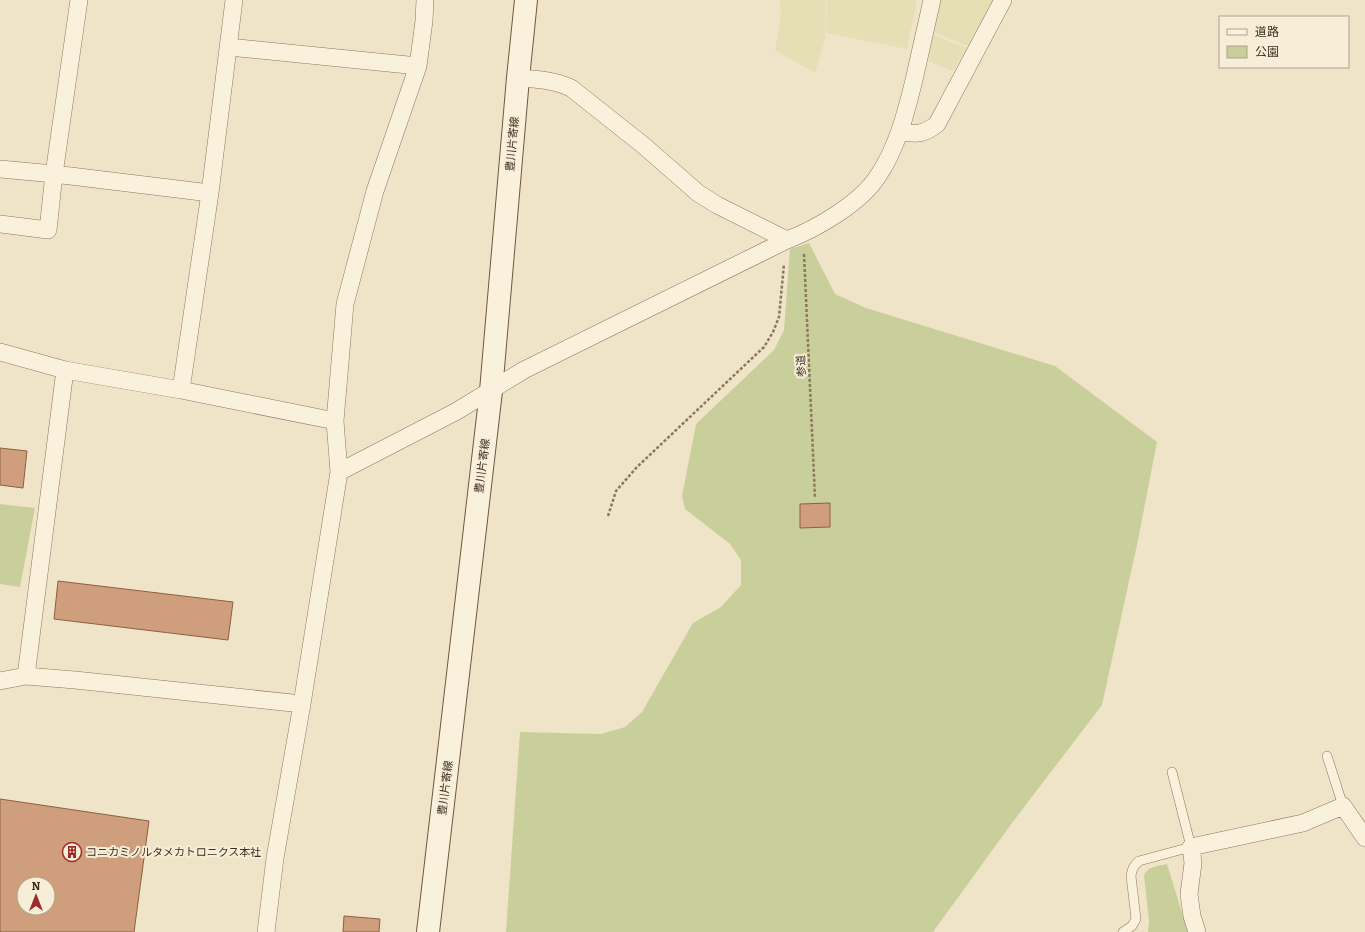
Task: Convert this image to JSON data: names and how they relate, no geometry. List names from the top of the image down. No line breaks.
{"streets":{"main road":["豊川片寄線"],"path":["参道"]},"places":{"building":["コニカミノルタメカトロニクス本社"]},"legend":["道路","公園"],"north":"top"}
